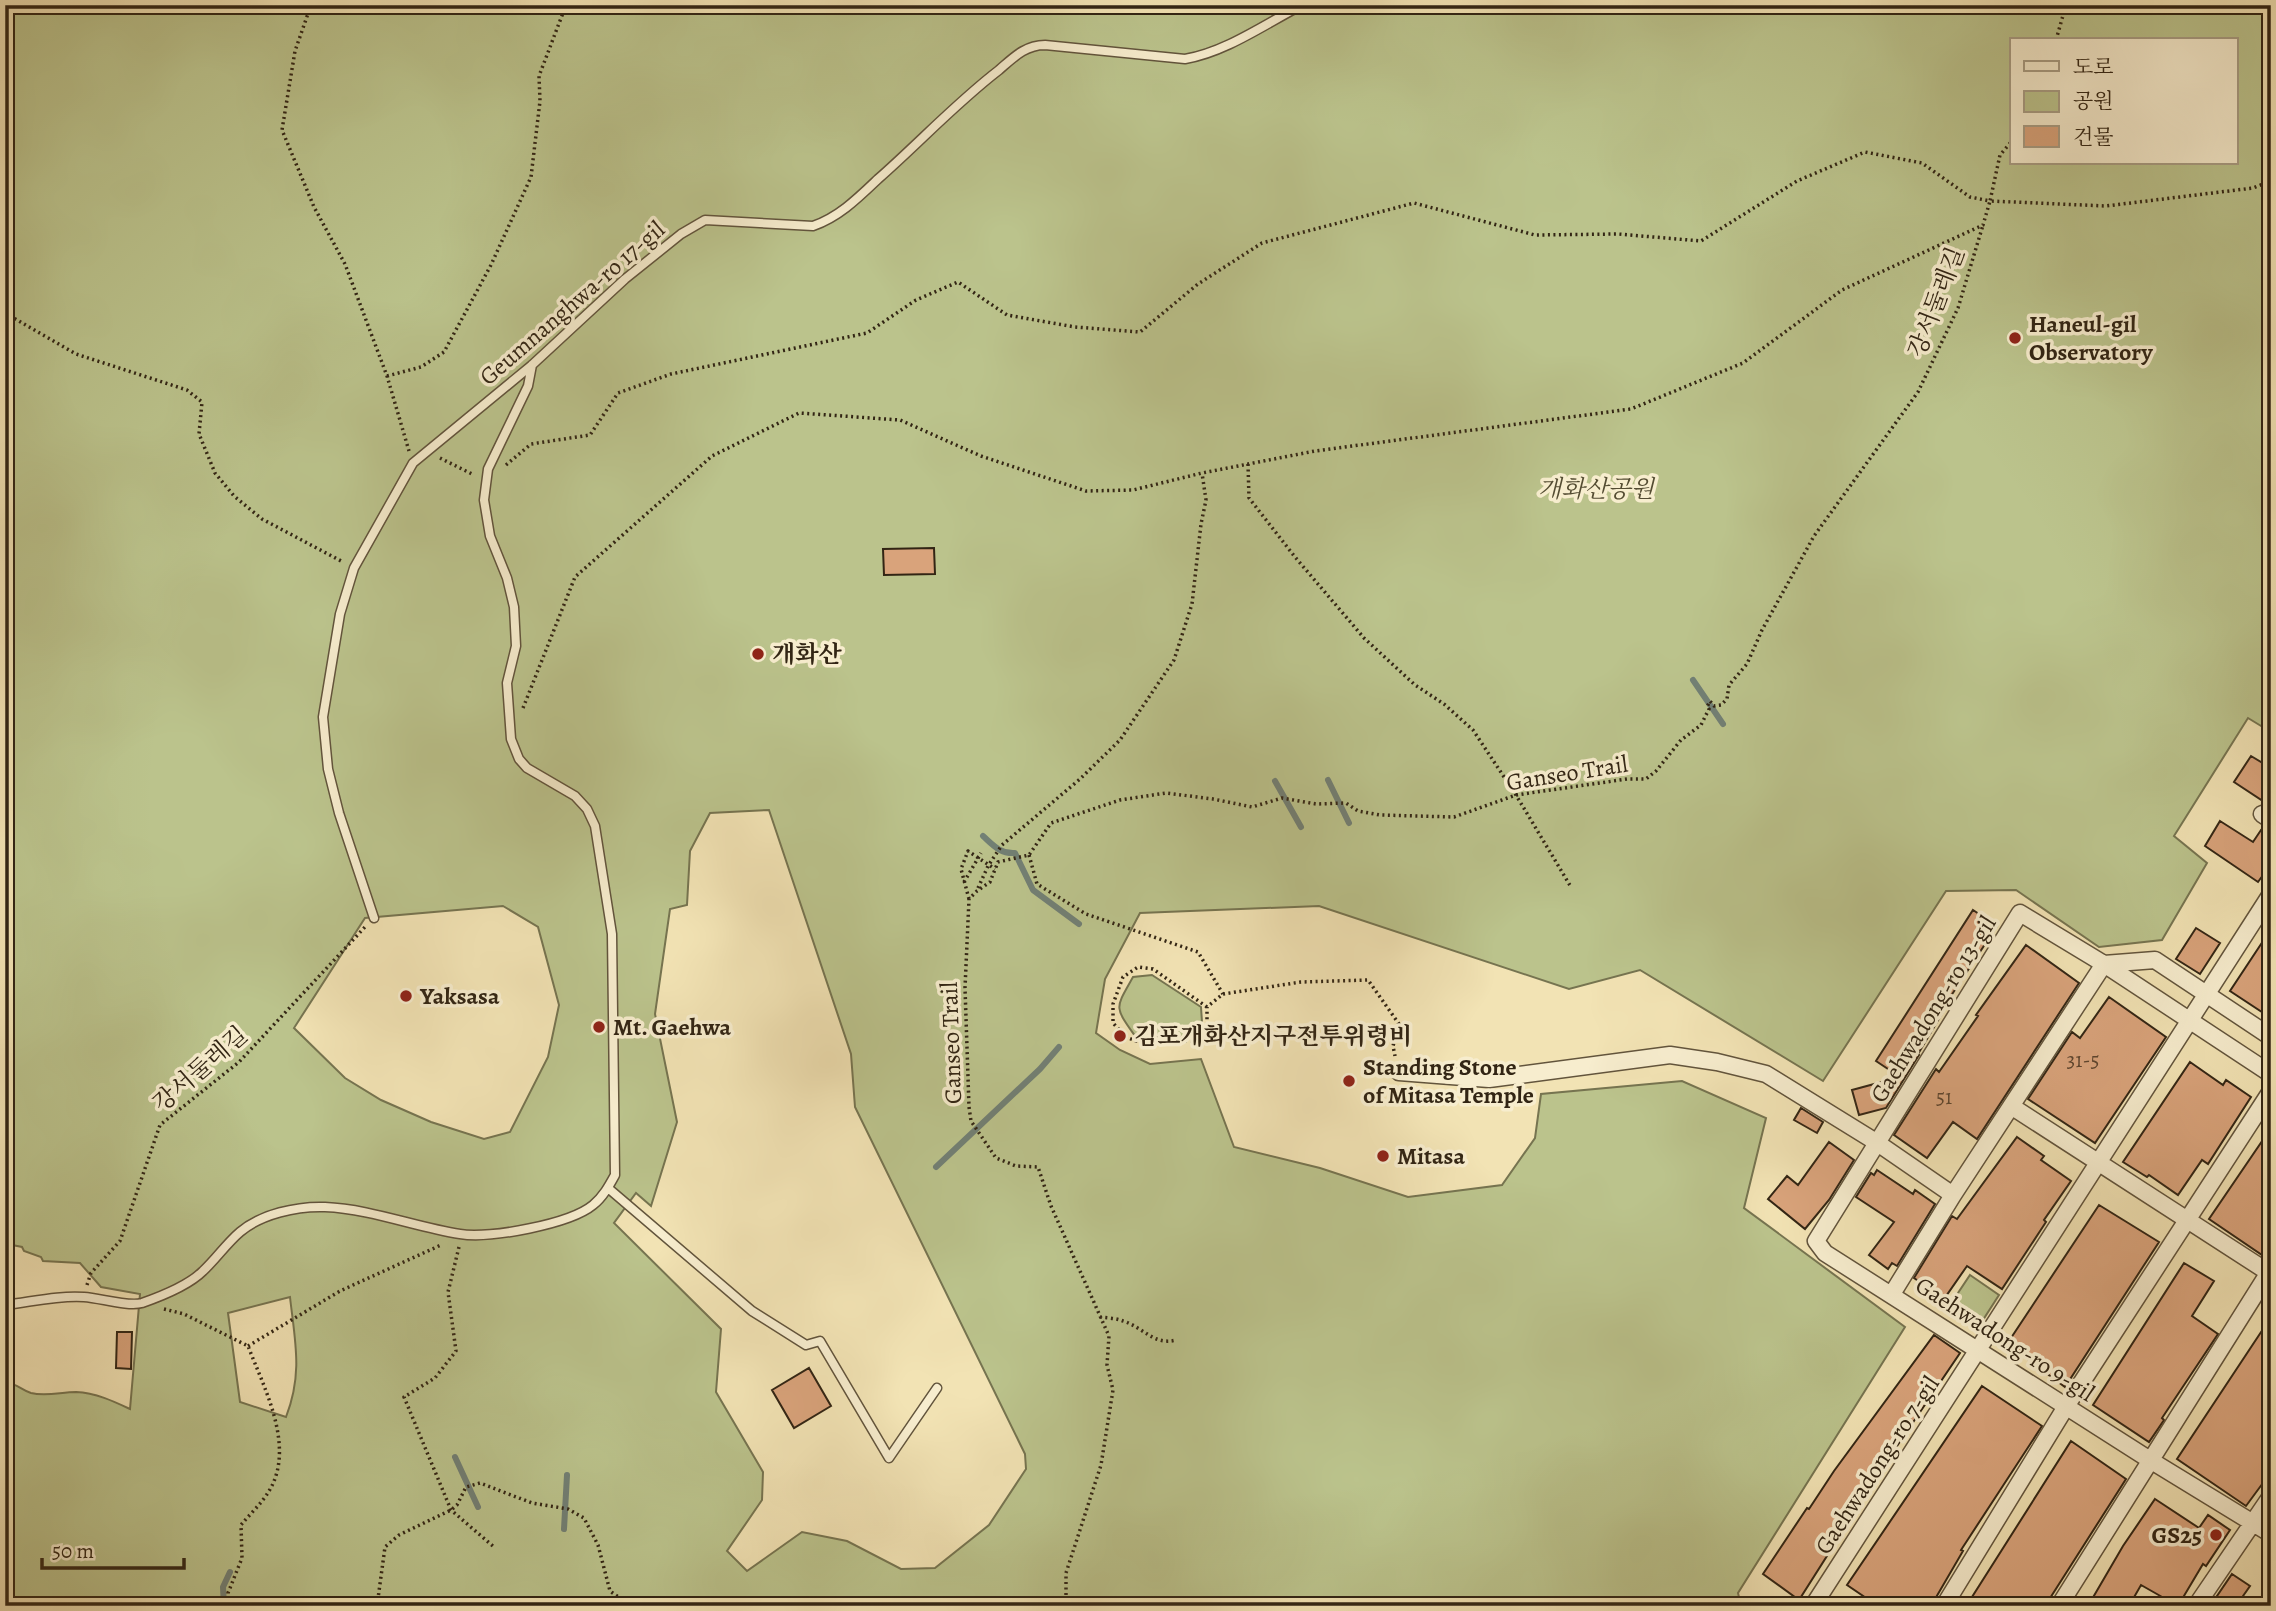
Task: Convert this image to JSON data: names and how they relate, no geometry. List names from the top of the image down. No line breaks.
{"streets":{"street":["Gaehwadong-ro 13-gil","Gaehwadong-ro 9-gil","Gaehwadong-ro 7-gil"],"lane":["Geumnanghwa-ro 17-gil"],"path":["강서둘레길","Ganseo Trail"]},"crossings":[["강서둘레길","Geumnanghwa-ro 17-gil"],["강서둘레길","Ganseo Trail"],["Gaehwadong-ro 13-gil","Gaehwadong-ro 9-gil"],["Gaehwadong-ro 9-gil","Gaehwadong-ro 7-gil"]],"parks":["개화산공원"],"places":["Haneul-gil Observatory","개화산","Yaksasa","Mt. Gaehwa","김포개화산지구전투위령비","Standing Stone of Mitasa Temple","Mitasa","GS25"],"house_numbers":["31-5","51"],"legend":["도로","공원","건물"],"scale_bar":"50 m"}
